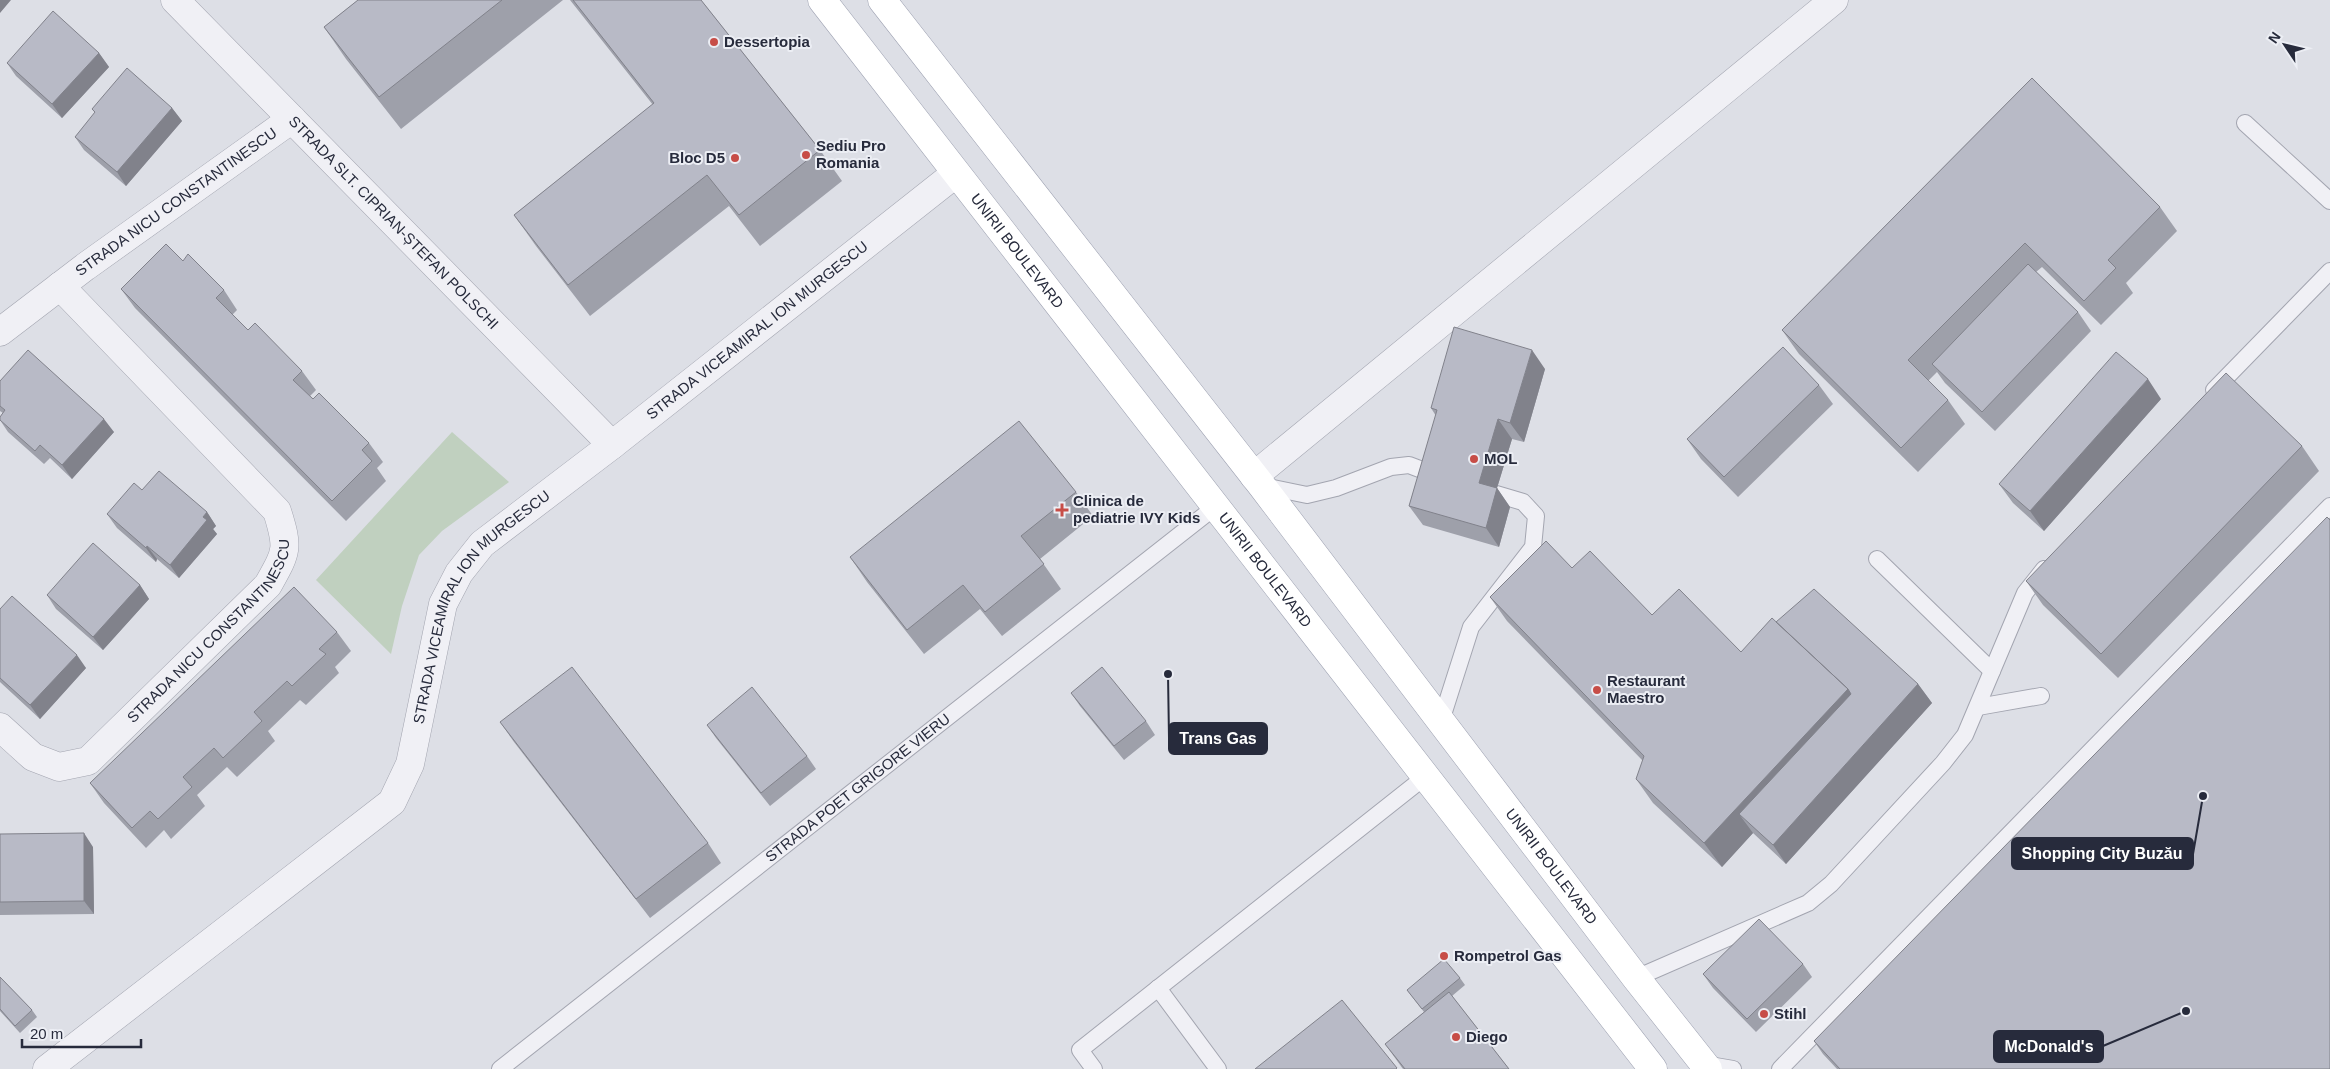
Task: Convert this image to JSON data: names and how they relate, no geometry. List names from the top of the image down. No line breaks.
{"streets":{"main road":["UNIRII BOULEVARD"],"street":["STRADA NICU CONSTANTINESCU","STRADA SLT. CIPRIAN-ȘTEFAN POLSCHI","STRADA VICEAMIRAL ION MURGESCU"],"lane":["STRADA POET GRIGORE VIERU"]},"crossings":[["STRADA NICU CONSTANTINESCU","STRADA SLT. CIPRIAN-ȘTEFAN POLSCHI"],["STRADA SLT. CIPRIAN-ȘTEFAN POLSCHI","STRADA VICEAMIRAL ION MURGESCU"],["UNIRII BOULEVARD","STRADA VICEAMIRAL ION MURGESCU"],["UNIRII BOULEVARD","STRADA POET GRIGORE VIERU"]],"places":{"other":["Dessertopia","Sediu Pro Romania","Bloc D5","MOL","Trans Gas","Restaurant Maestro","Shopping City Buzău","Rompetrol Gas","McDonald's","Stihl","Diego"],"health":["Clinica de pediatrie IVY Kids"]},"scale_bar":"20 m","north":"top left"}
